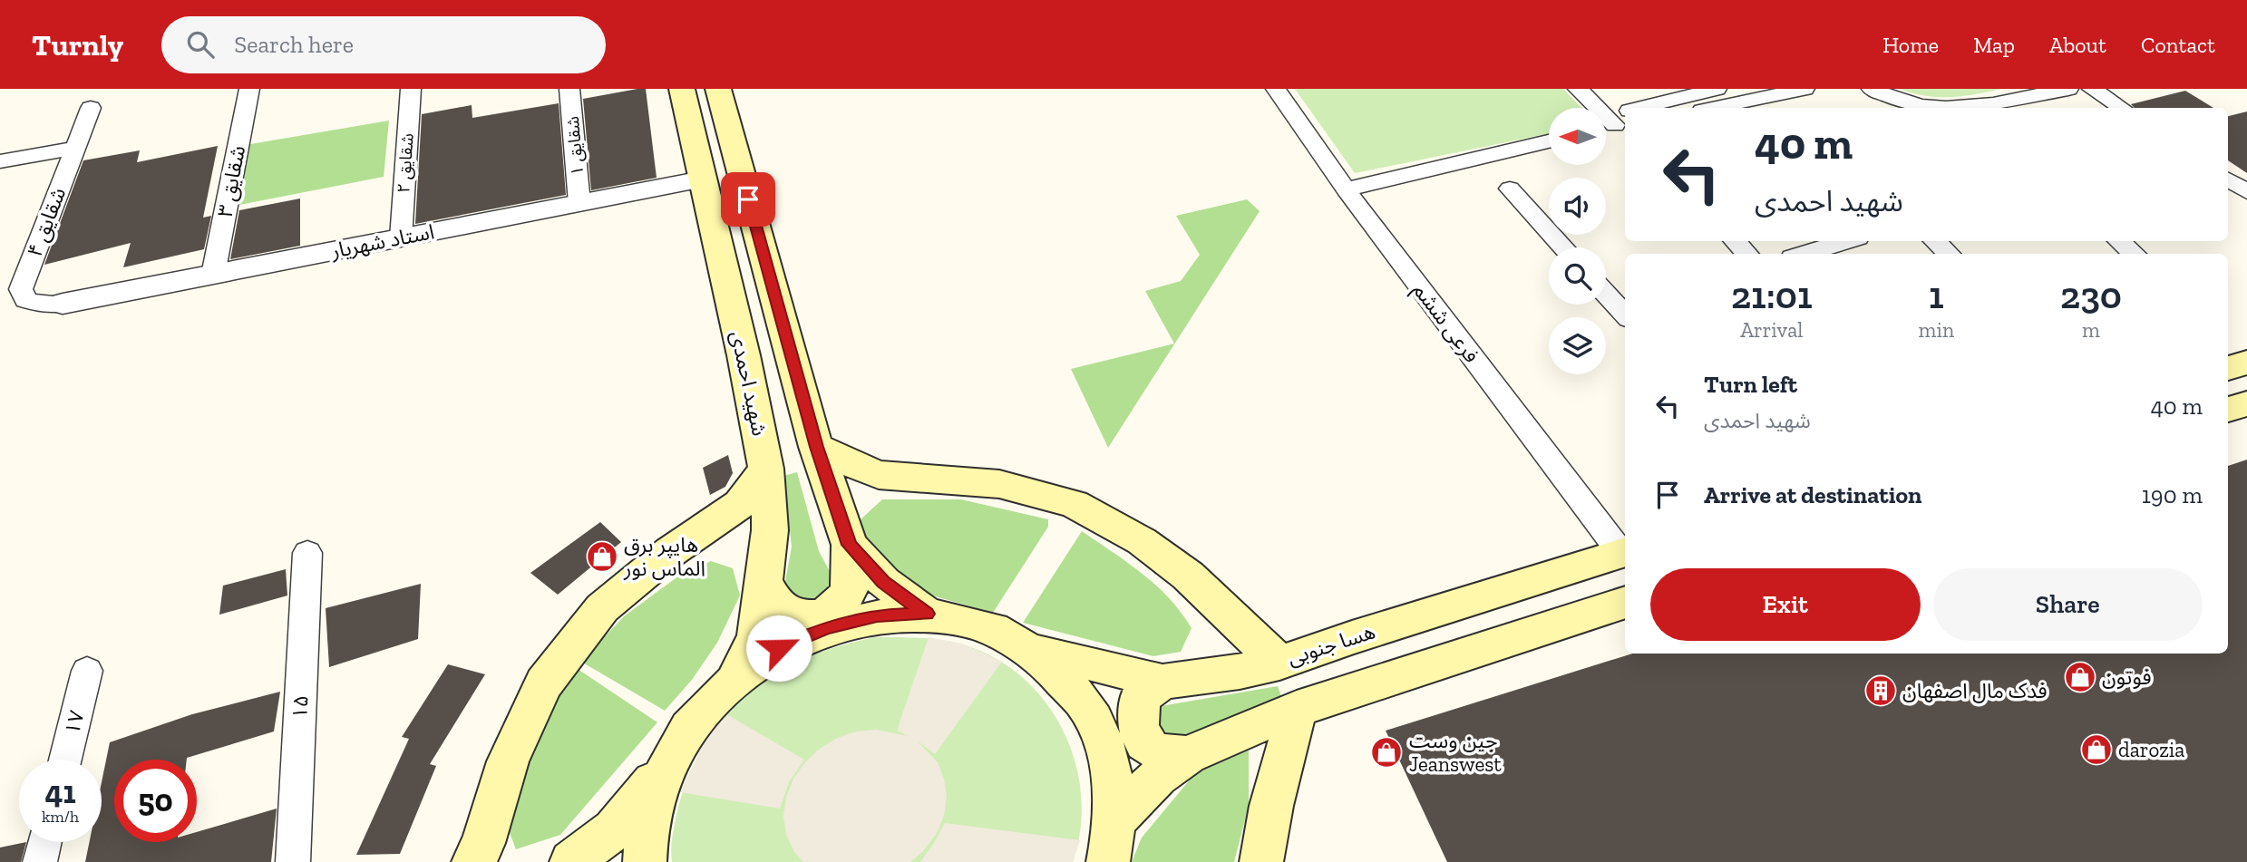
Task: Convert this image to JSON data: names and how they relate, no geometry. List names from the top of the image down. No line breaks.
{"streets":{"main road":["شهید احمدی","هسا جنوبی"],"street":["شقایق ۱","شقایق ۲","شقایق ۳","شقایق ۴","استاد شهریار","فرعی ششم","۱۵","۱۷"]},"crossings":[["شقایق ۱","استاد شهریار"],["شقایق ۲","استاد شهریار"],["شقایق ۳","استاد شهریار"],["شقایق ۴","استاد شهریار"],["استاد شهریار","شهید احمدی"],["فرعی ششم","هسا جنوبی"]],"places":{"shop":["هایپر برق الماس نور","فوتون","darozia","جین وست Jeanswest"],"building":["فدک مال اصفهان"]},"north":"left","page":{"header":"Turnly","search":"Search here","nav":["Home","Map","About","Contact"],"turn":["40 m","شهید احمدی"],"eta":["21:01","Arrival","1","min","230","m"],"list":[{"name":"Turn left","note":"شهید احمدی","value":"40 m"},{"name":"Arrive at destination","value":"190 m"}],"buttons":["Exit","Share"],"speed":"41 km/h","limit":"50"}}
